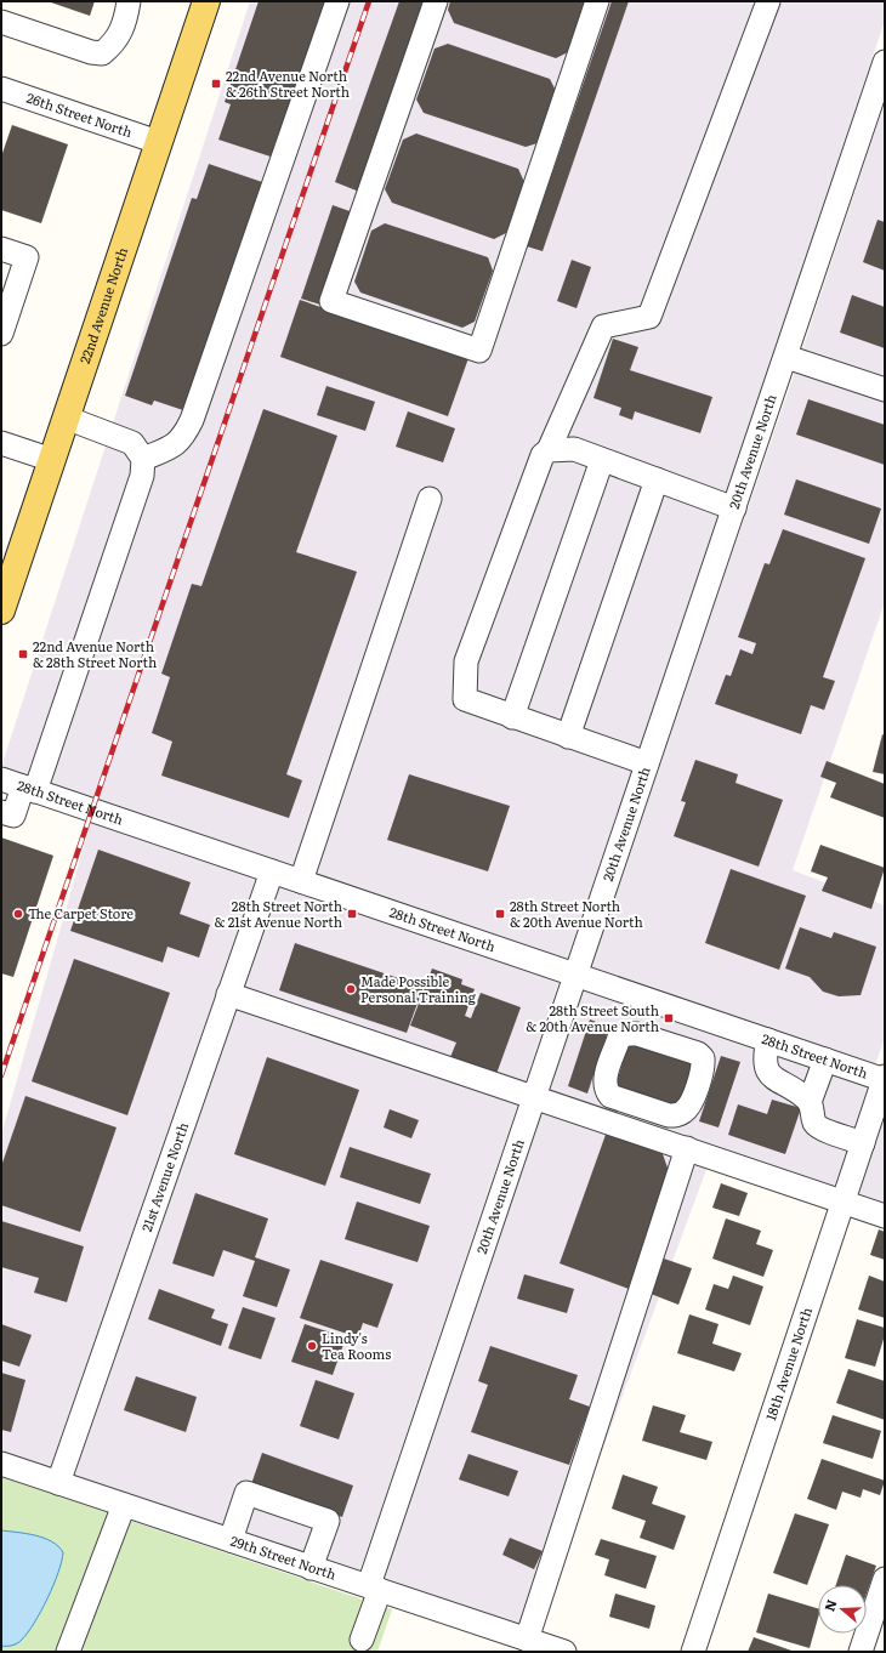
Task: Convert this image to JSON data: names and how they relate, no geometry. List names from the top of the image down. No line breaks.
{"streets":{"main road":["22nd Avenue North"],"street":["26th Street North","20th Avenue North","28th Street North","21st Avenue North","18th Avenue North","29th Street North"]},"crossings":[["26th Street North","22nd Avenue North"],["20th Avenue North","28th Street North"],["20th Avenue North","29th Street North"],["28th Street North","21st Avenue North"],["28th Street North","18th Avenue North"],["21st Avenue North","29th Street North"]],"places":{"transit":["22nd Avenue North & 26th Street North","22nd Avenue North & 28th Street North","28th Street North & 21st Avenue North","28th Street North & 20th Avenue North","28th Street South & 20th Avenue North"],"other":["The Carpet Store","Made Possible Personal Training","Lindy's Tea Rooms"]},"north":"left"}
